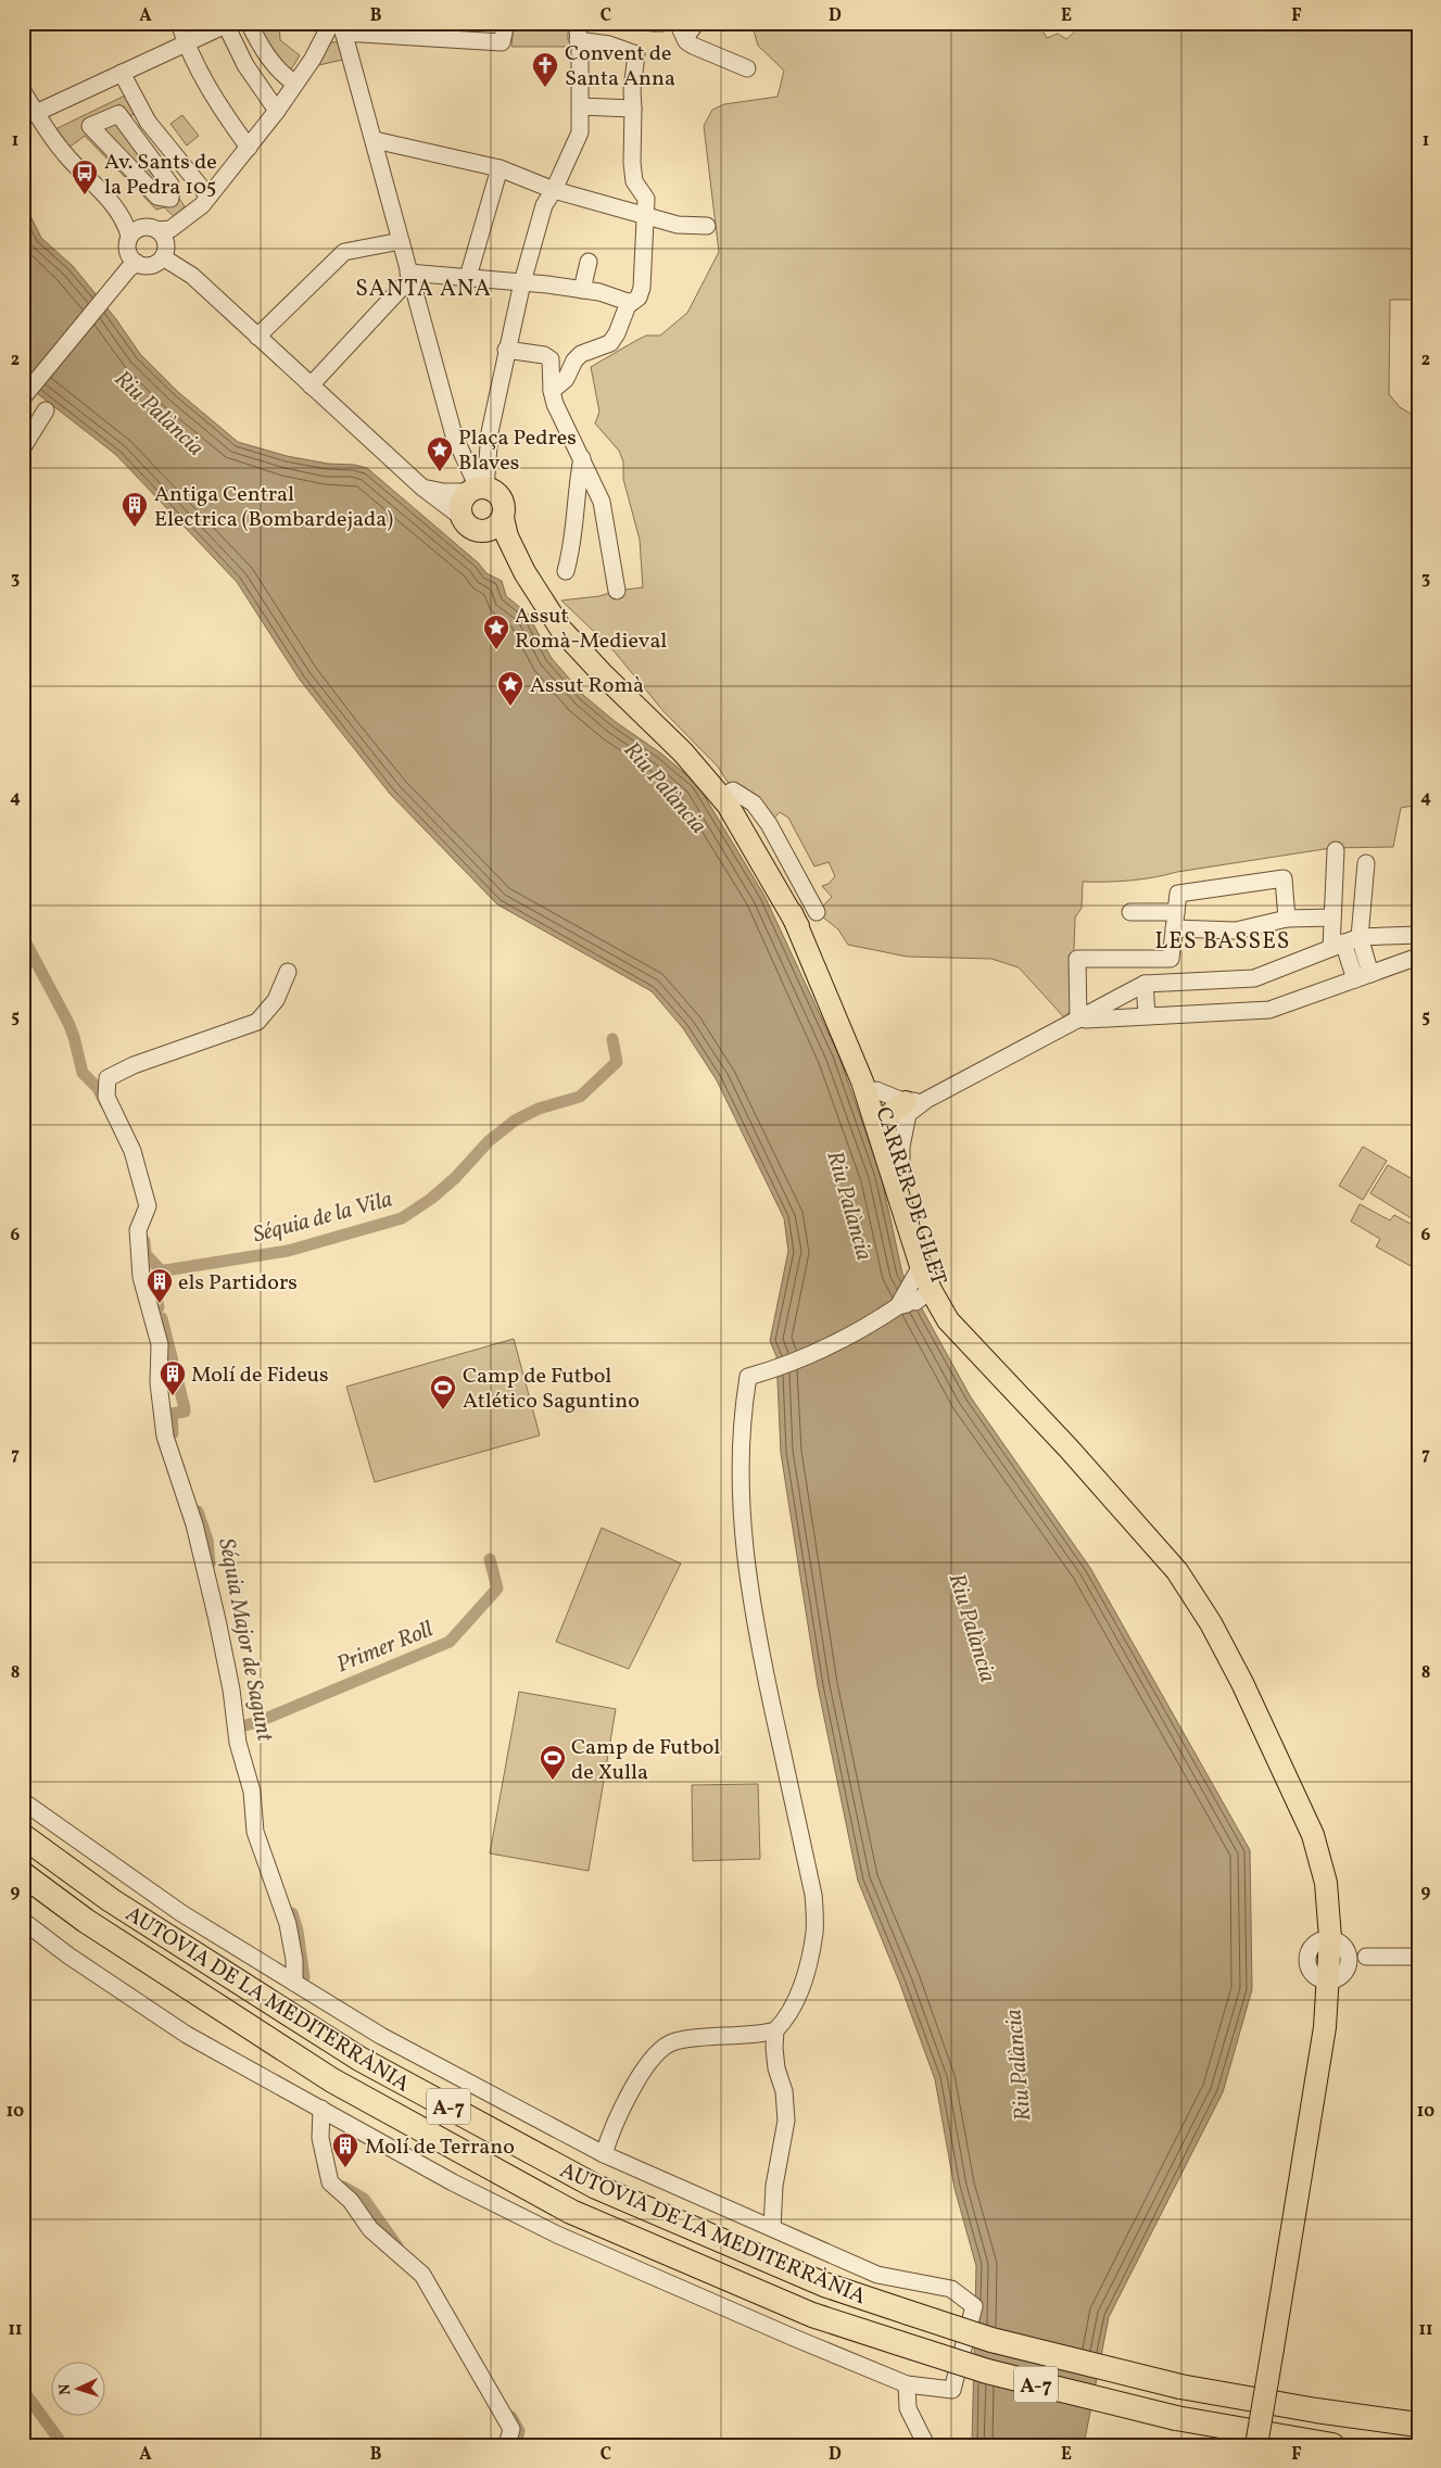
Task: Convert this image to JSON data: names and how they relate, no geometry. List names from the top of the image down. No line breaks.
{"streets":{"highway":["AUTOVIA DE LA MEDITERRÀNIA","A-7"],"main road":["CARRER DE GILET"]},"districts":["SANTA ANA","LES BASSES"],"water":["Riu Palància","Séquia de la Vila","Séquia Major de Sagunt","Primer Roll"],"places":{"church":["Convent de Santa Anna"],"bus stop":["Av. Sants de la Pedra 105"],"place":["Plaça Pedres Blaves","Assut Romà-Medieval","Assut Romà"],"building":["Antiga Central Electrica (Bombardejada)","els Partidors","Molí de Fideus","Molí de Terrano"],"sports":["Camp de Futbol Atlético Saguntino","Camp de Futbol de Xulla"]},"north":"left","grid":{"columns":["A","B","C","D","E","F"],"rows":["1","2","3","4","5","6","7","8","9","10","11"]}}
